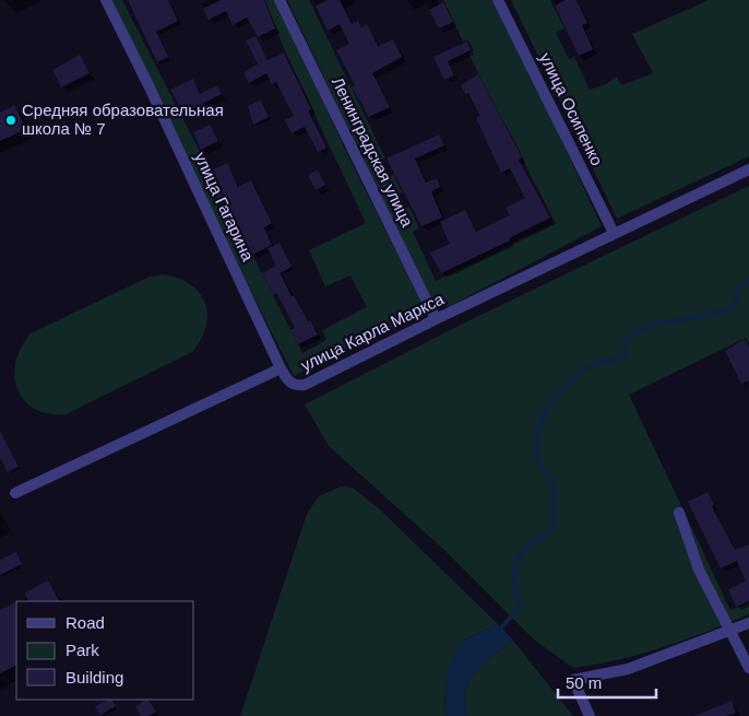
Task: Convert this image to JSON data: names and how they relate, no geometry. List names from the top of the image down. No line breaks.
{"streets":{"street":["улица Осипенко","Ленинградская улица","улица Гагарина","улица Карла Маркса"]},"crossings":[["улица Осипенко","улица Карла Маркса"],["Ленинградская улица","улица Карла Маркса"],["улица Гагарина","улица Карла Маркса"]],"places":["Средняя образовательная школа № 7"],"legend":["Road","Park","Building"],"scale_bar":"50 m"}
